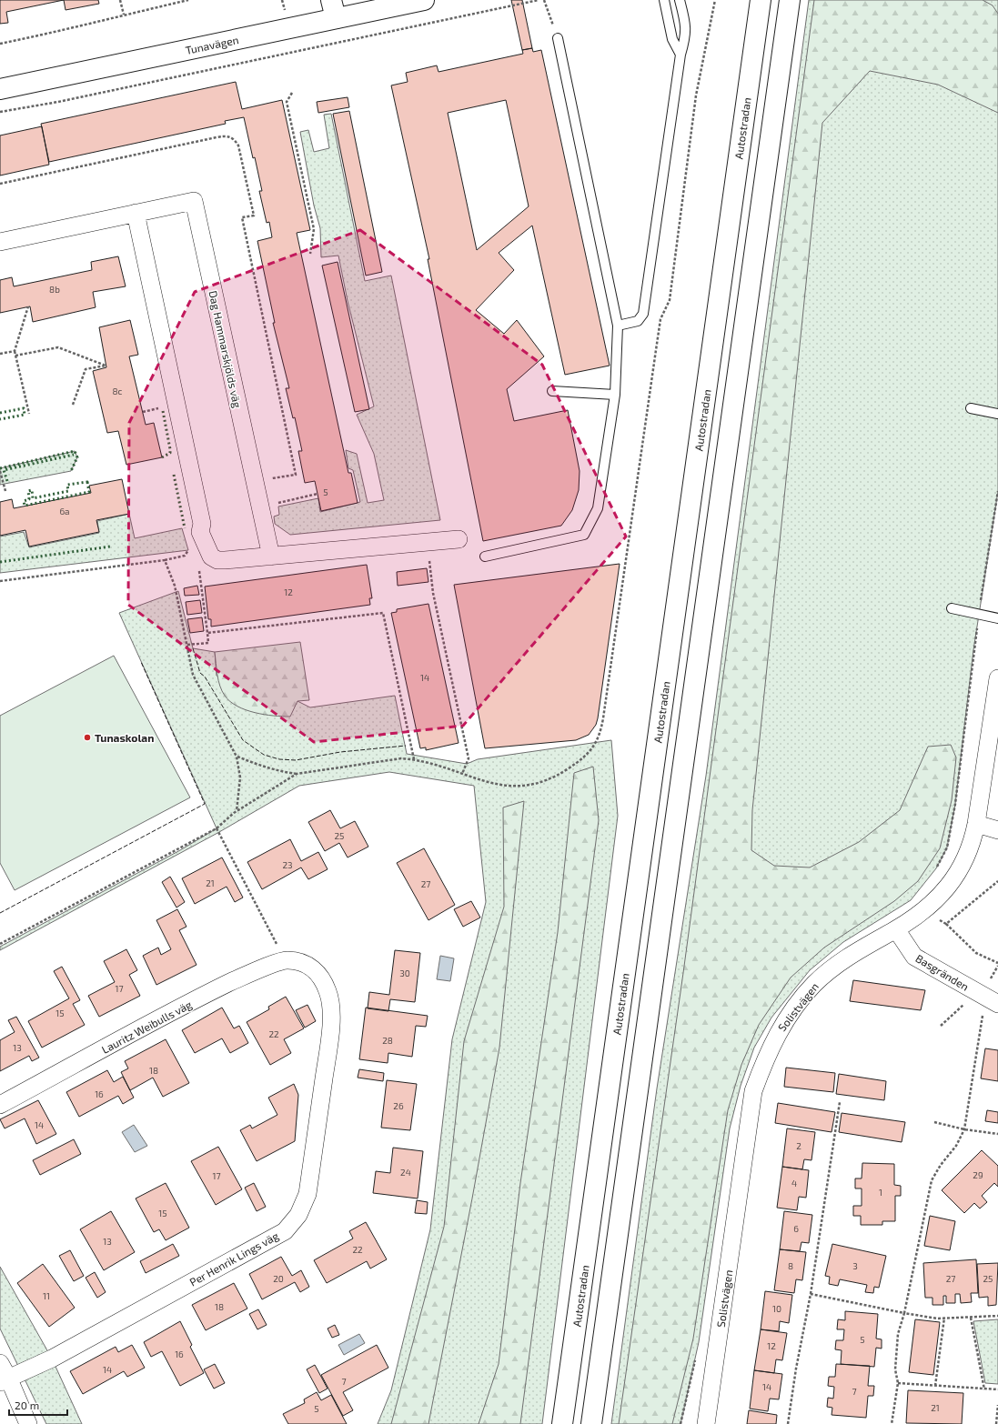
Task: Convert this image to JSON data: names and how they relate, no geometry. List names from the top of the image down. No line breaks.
{"streets":{"main road":["Tunavägen","Autostradan"],"street":["Dag Hammarskjölds väg","Basgränden","Solistvägen","Lauritz Weibulls väg","Per Henrik Lings väg"]},"crossings":[["Basgränden","Solistvägen"],["Lauritz Weibulls väg","Per Henrik Lings väg"]],"places":["Tunaskolan"],"house_numbers":["8b","8c","5","6a","12","14","25","23","21","27","30","17","15","22","28","13","18","16","26","14","2","24","29","17","4","1","15","6","13","22","8","3","20","27","25","11","18","10","5","12","16","14","7","14","7","21","5"],"scale_bar":"20 m"}
